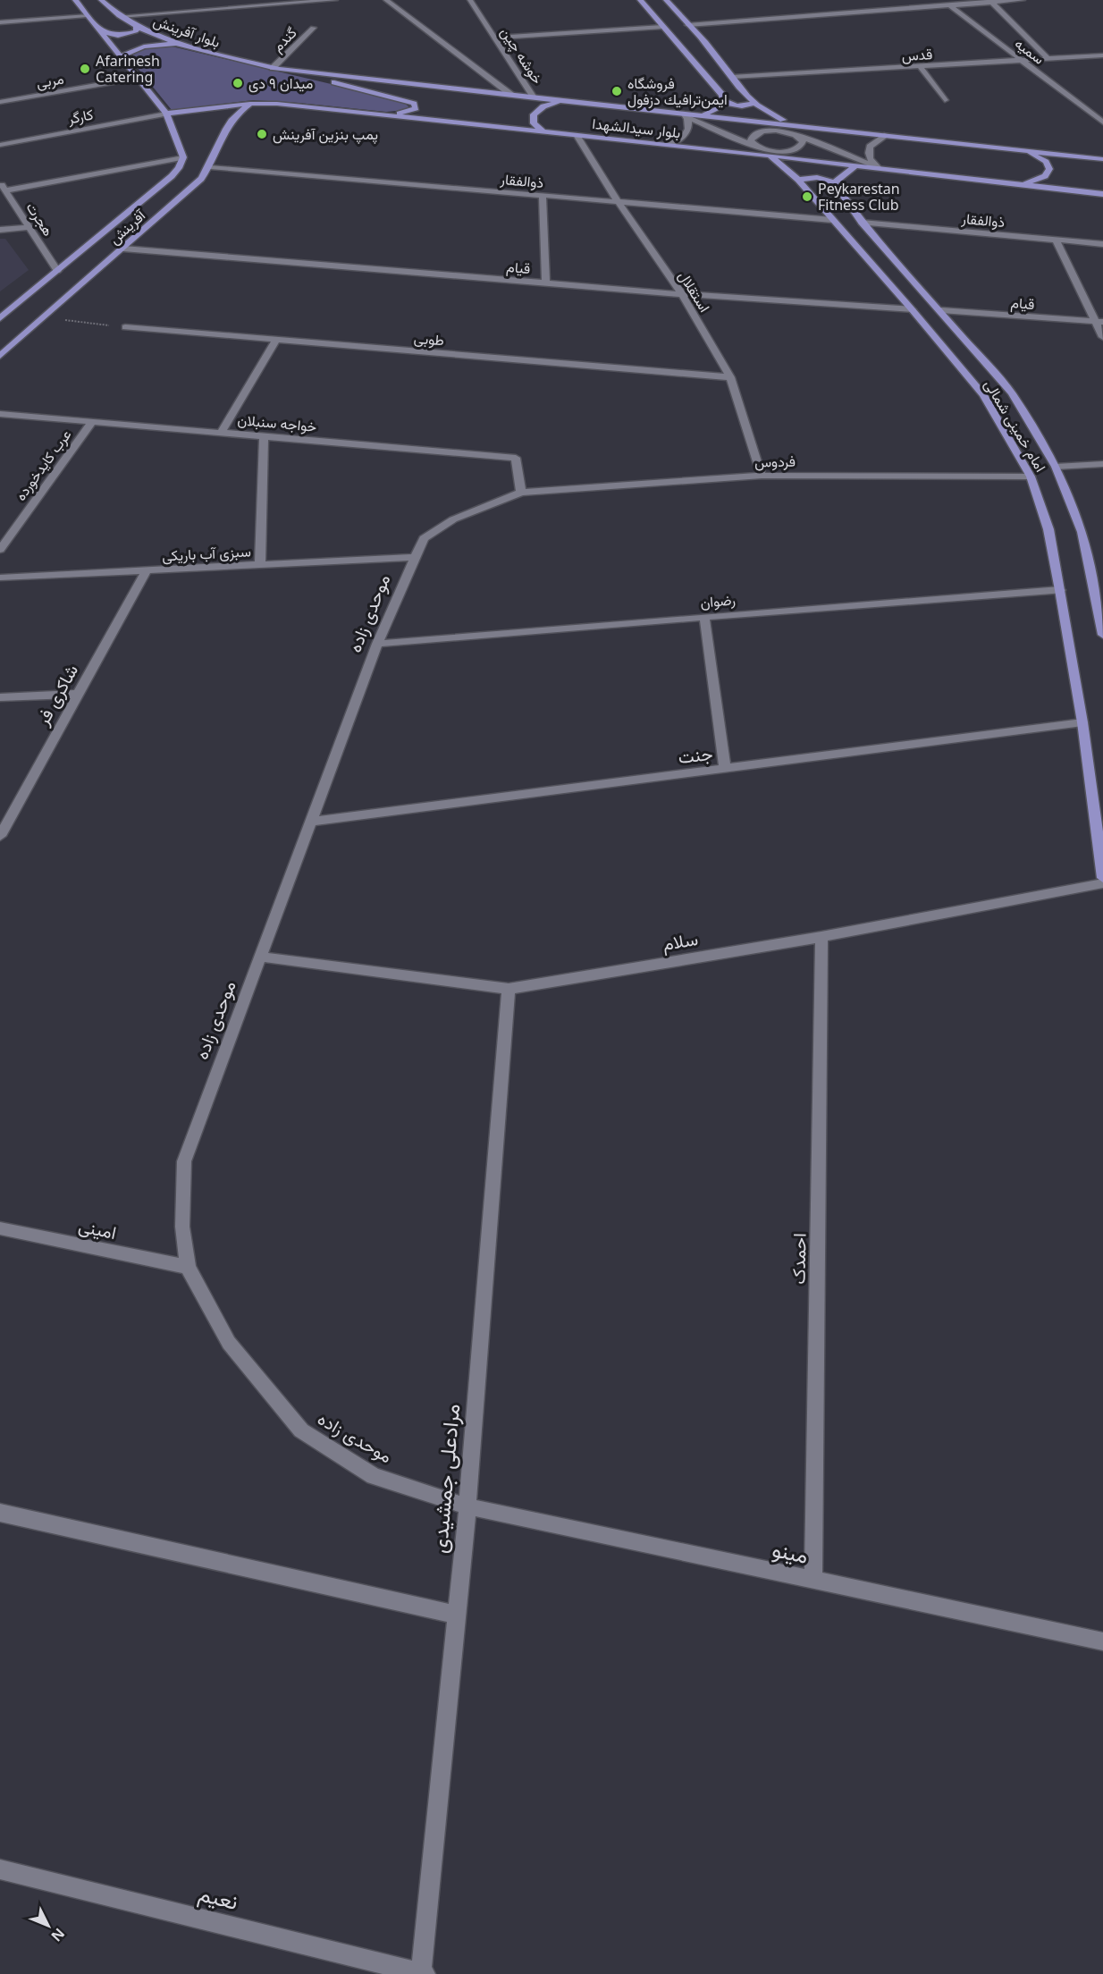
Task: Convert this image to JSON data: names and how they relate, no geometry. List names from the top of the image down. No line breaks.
{"streets":{"main road":["بلوار آفرینش","بلوار سیدالشهدا","آفرینش","امام خمینی شمالی"],"street":["گندم","سمیه","قدس","خوشه چین","مربی","کارگر","ذوالفقار","هجرت","قیام","استقلال","طوبی","خواجه سنبلان","فردوس","عرب کایدخورده","سبزی آب باریکی","رضوان","موحدی زاده","شاکری فر","جنت","سلام","امینی","احمدک","مرادعلی جمشیدی","مینو","نعیم"]},"crossings":[["بلوار آفرینش","گندم"],["بلوار آفرینش","بلوار سیدالشهدا"],["گندم","بلوار سیدالشهدا"],["سمیه","قدس"],["خوشه چین","بلوار سیدالشهدا"],["کارگر","بلوار سیدالشهدا"],["بلوار سیدالشهدا","آفرینش"],["بلوار سیدالشهدا","استقلال"],["بلوار سیدالشهدا","امام خمینی شمالی"],["ذوالفقار","آفرینش"],["ذوالفقار","استقلال"],["ذوالفقار","امام خمینی شمالی"],["هجرت","آفرینش"],["آفرینش","قیام"],["قیام","استقلال"],["قیام","امام خمینی شمالی"],["استقلال","طوبی"],["استقلال","فردوس"],["خواجه سنبلان","فردوس"],["خواجه سنبلان","عرب کایدخورده"],["خواجه سنبلان","موحدی زاده"],["امام خمینی شمالی","فردوس"],["امام خمینی شمالی","رضوان"],["امام خمینی شمالی","جنت"],["فردوس","موحدی زاده"],["سبزی آب باریکی","موحدی زاده"],["سبزی آب باریکی","شاکری فر"],["رضوان","موحدی زاده"],["موحدی زاده","جنت"],["موحدی زاده","سلام"],["موحدی زاده","امینی"],["موحدی زاده","مرادعلی جمشیدی"],["موحدی زاده","مینو"],["سلام","احمدک"],["سلام","مرادعلی جمشیدی"],["احمدک","مینو"],["مرادعلی جمشیدی","مینو"],["مرادعلی جمشیدی","نعیم"]],"places":["Afarinesh Catering","میدان ۹ دی","فروشگاه ايمن‌ترافيك دزفول","پمپ بنزین آفرینش","Peykarestan Fitness Club"],"north":"bottom right"}
